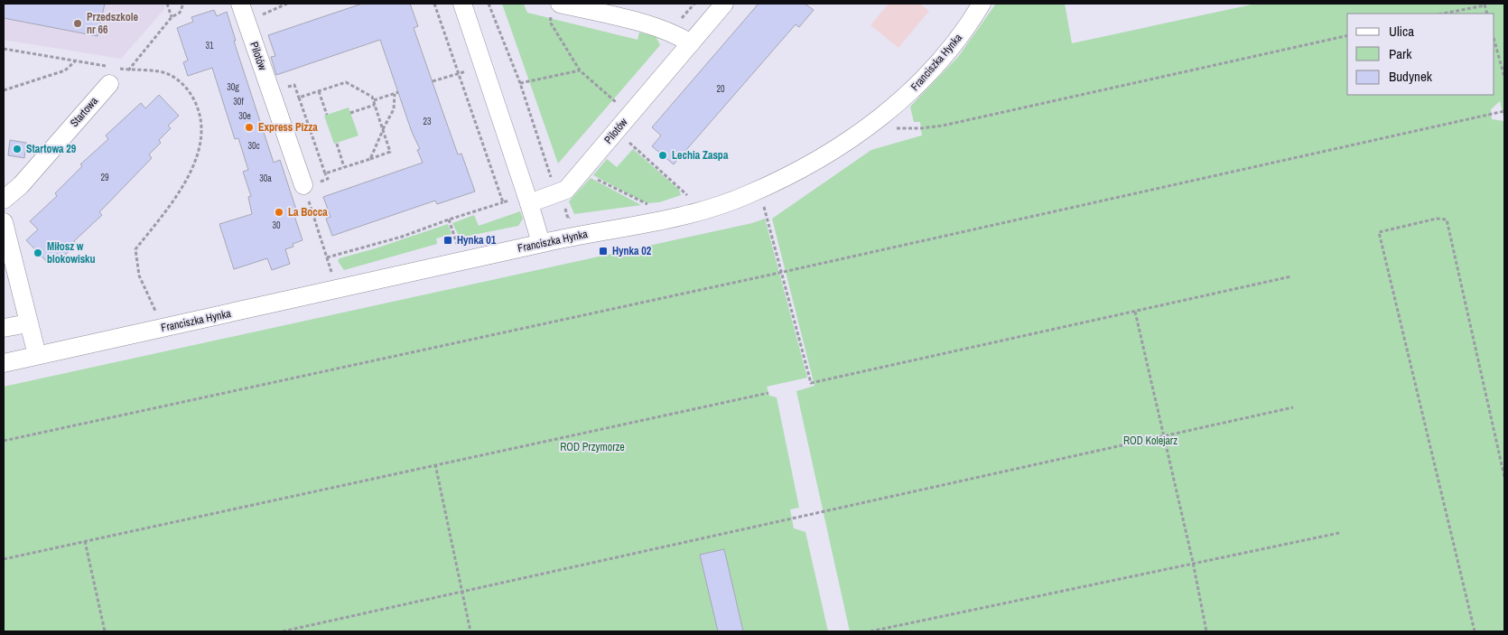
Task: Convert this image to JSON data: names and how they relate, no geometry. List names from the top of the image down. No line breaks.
{"streets":{"street":["Pilotów","Franciszka Hynka","Startowa"]},"parks":["ROD Kolejarz","ROD Przymorze"],"places":{"other":["Przedszkole nr 66","Express Pizza","Startowa 29","Lechia Zaspa","La Bocca","Miłosz w blokowisku"],"transit":["Hynka 01","Hynka 02"]},"house_numbers":["31","30g","20","30f","30e","23","30c","29","30a","30"],"legend":["Ulica","Park","Budynek"]}
